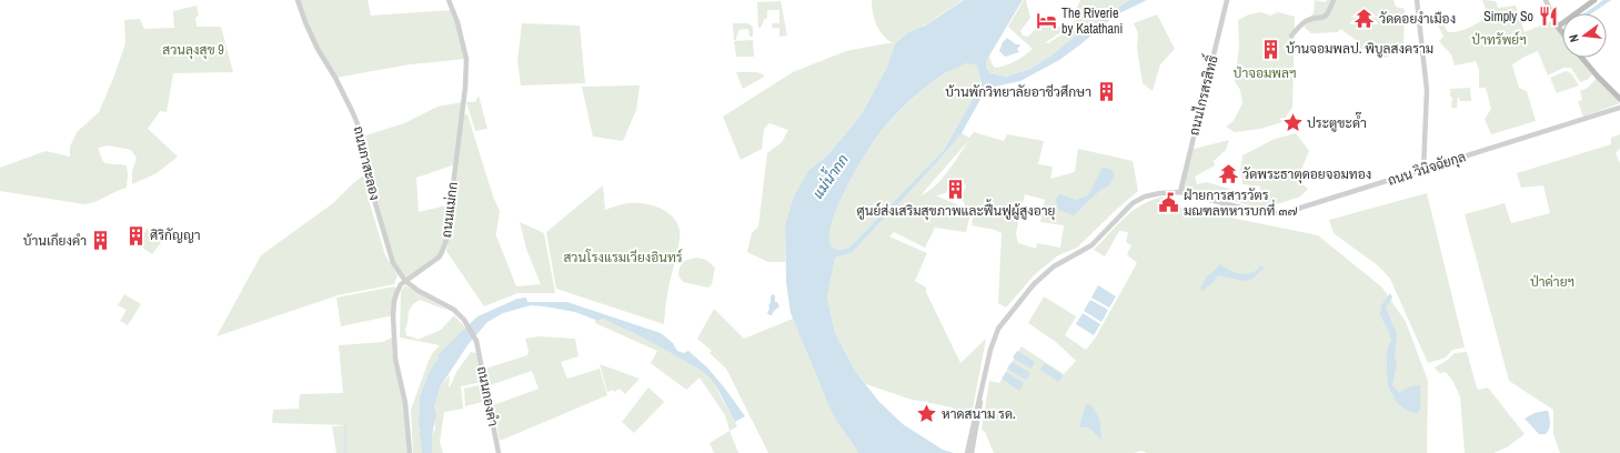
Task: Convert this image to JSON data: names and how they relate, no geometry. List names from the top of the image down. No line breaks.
{"streets":{"street":["ถนนไกรสรสิทธิ์","ถนนกาสะลอง","ถนน วินิจฉัยกุล","ถนนแม่กก","ถนนกองคำ"]},"crossings":[["ถนนไกรสรสิทธิ์","ถนน วินิจฉัยกุล"],["ถนนกาสะลอง","ถนนแม่กก"],["ถนนกาสะลอง","ถนนกองคำ"],["ถนนแม่กก","ถนนกองคำ"]],"water":["แม่น้ำกก"],"parks":["ป่าทรัพย์ฯ","สวนลุงสุข 9","ป่าจอมพลฯ","สวนโรงแรมเวียงอินทร์","ป่าค่ายฯ"],"places":{"restaurant":["Simply So"],"temple":["วัดดอยงำเมือง","วัดพระธาตุดอยจอมทอง"],"hotel":["The Riverie by Katathani"],"building":["บ้านจอมพลป. พิบูลสงคราม","บ้านพักวิทยาลัยอาชีวศึกษา","ศูนย์ส่งเสริมสุขภาพและฟื้นฟูผู้สูงอายุ","ศิริกัญญา","บ้านเกียงคำ"],"place":["ประตูขะด๊ำ","หาดสนาม รด."],"public building":["ฝ่ายการสารวัตร มณฑลทหารบกที่ ๓๗"]},"north":"left"}
